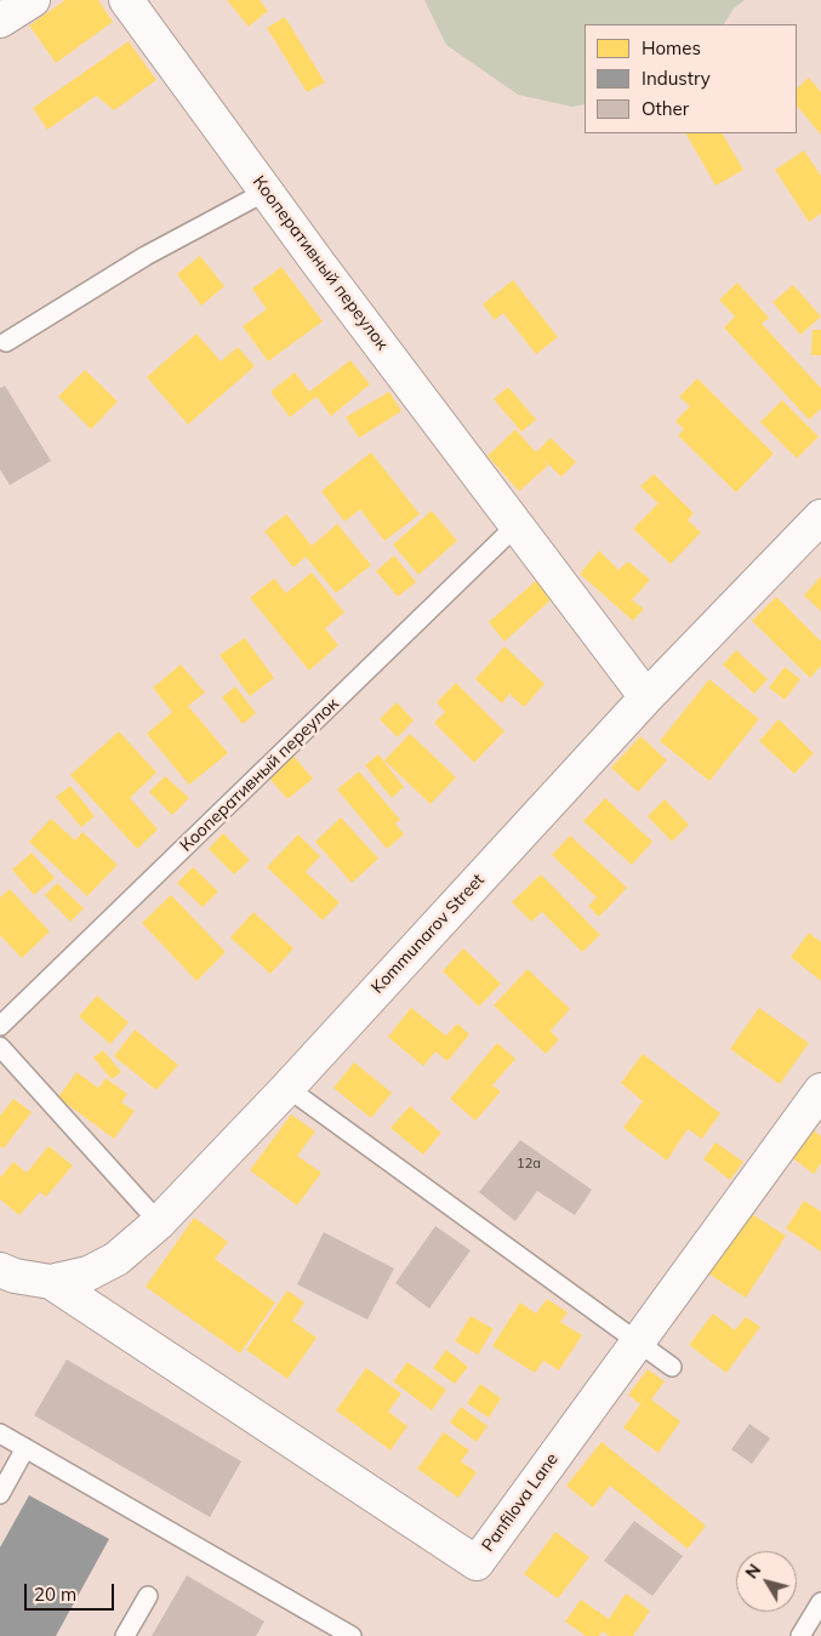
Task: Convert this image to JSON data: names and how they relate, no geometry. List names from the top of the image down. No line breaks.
{"streets":{"street":["Кооперативный переулок","Kommunarov Street","Panfilova Lane"]},"crossings":[["Кооперативный переулок","Kommunarov Street"],["Kommunarov Street","Panfilova Lane"]],"house_numbers":["12а"],"legend":["Homes","Industry","Other"],"scale_bar":"20 m","north":"top left"}
